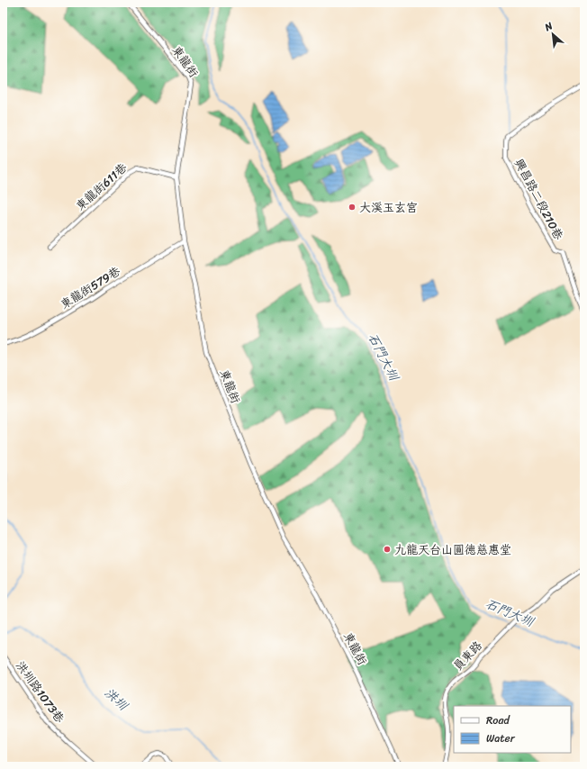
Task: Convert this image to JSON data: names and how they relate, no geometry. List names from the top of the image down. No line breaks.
{"streets":{"street":["東龍街","東龍街611巷","興昌路二段210巷","東龍街579巷","員東路","洪圳路1073巷"]},"crossings":[["東龍街","東龍街611巷"],["東龍街","東龍街579巷"]],"water":["石門大圳","洪圳"],"places":["大溪玉玄宮","九龍天台山圓德慈惠堂"],"legend":["Road","Water"],"north":"top left"}
